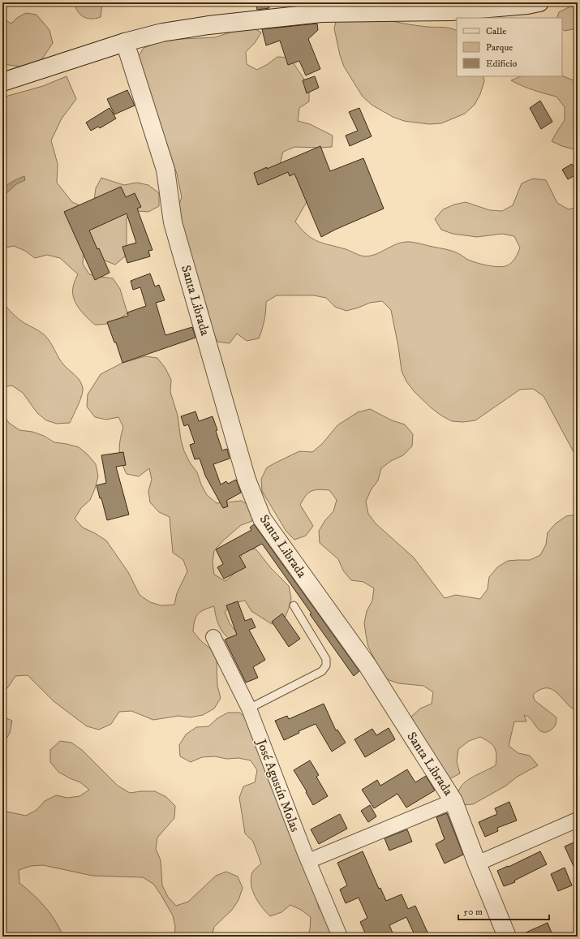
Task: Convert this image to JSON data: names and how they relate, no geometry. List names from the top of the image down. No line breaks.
{"streets":{"street":["Santa Librada","José Agustín Molas"]},"legend":["Calle","Parque","Edificio"],"scale_bar":"50 m"}
